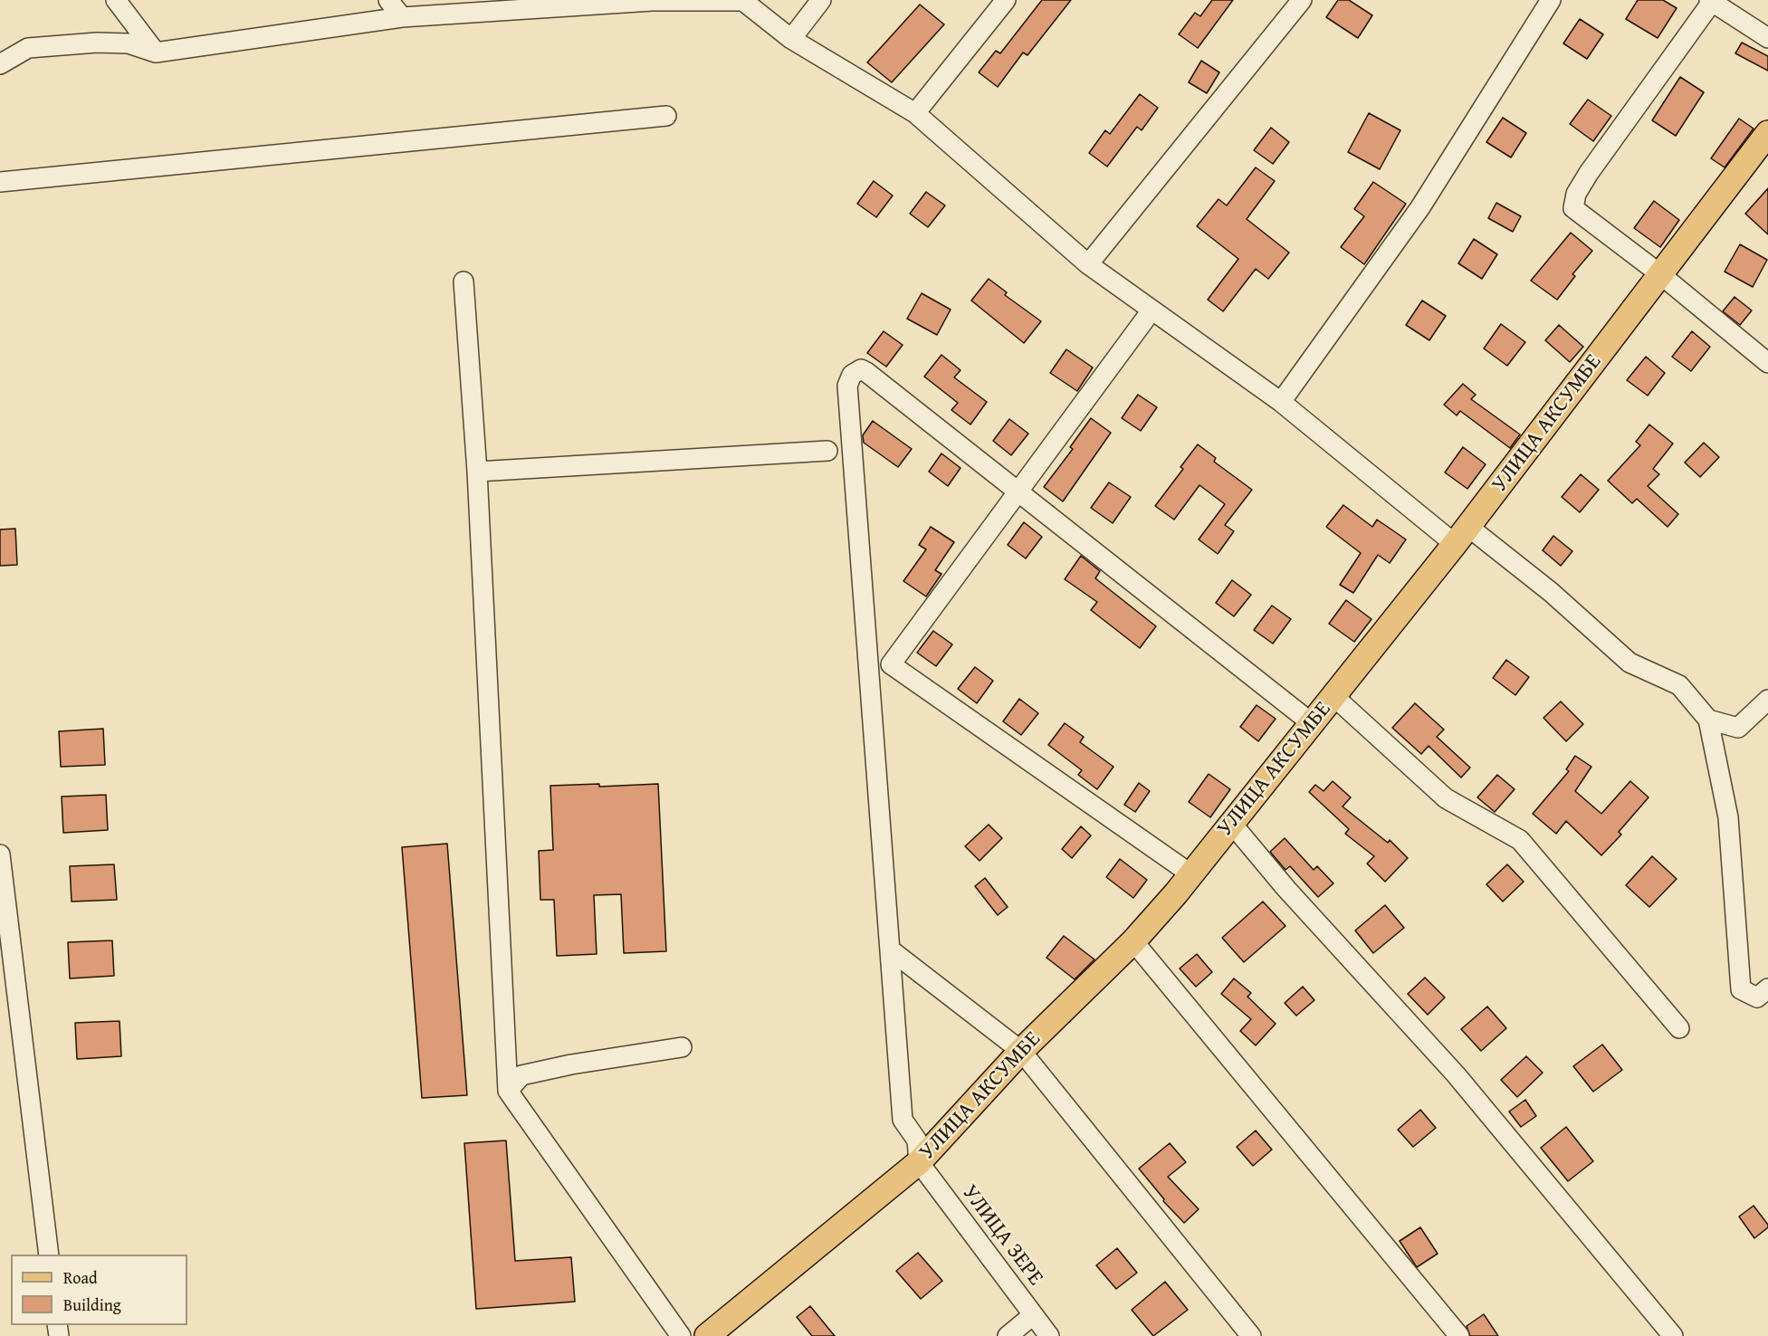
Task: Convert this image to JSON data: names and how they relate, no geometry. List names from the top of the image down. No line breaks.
{"streets":{"main road":["УЛИЦА АКСУМБЕ"],"street":["УЛИЦА ЗЕРЕ"]},"crossings":[["УЛИЦА АКСУМБЕ","УЛИЦА ЗЕРЕ"]],"legend":["Road","Building"]}
